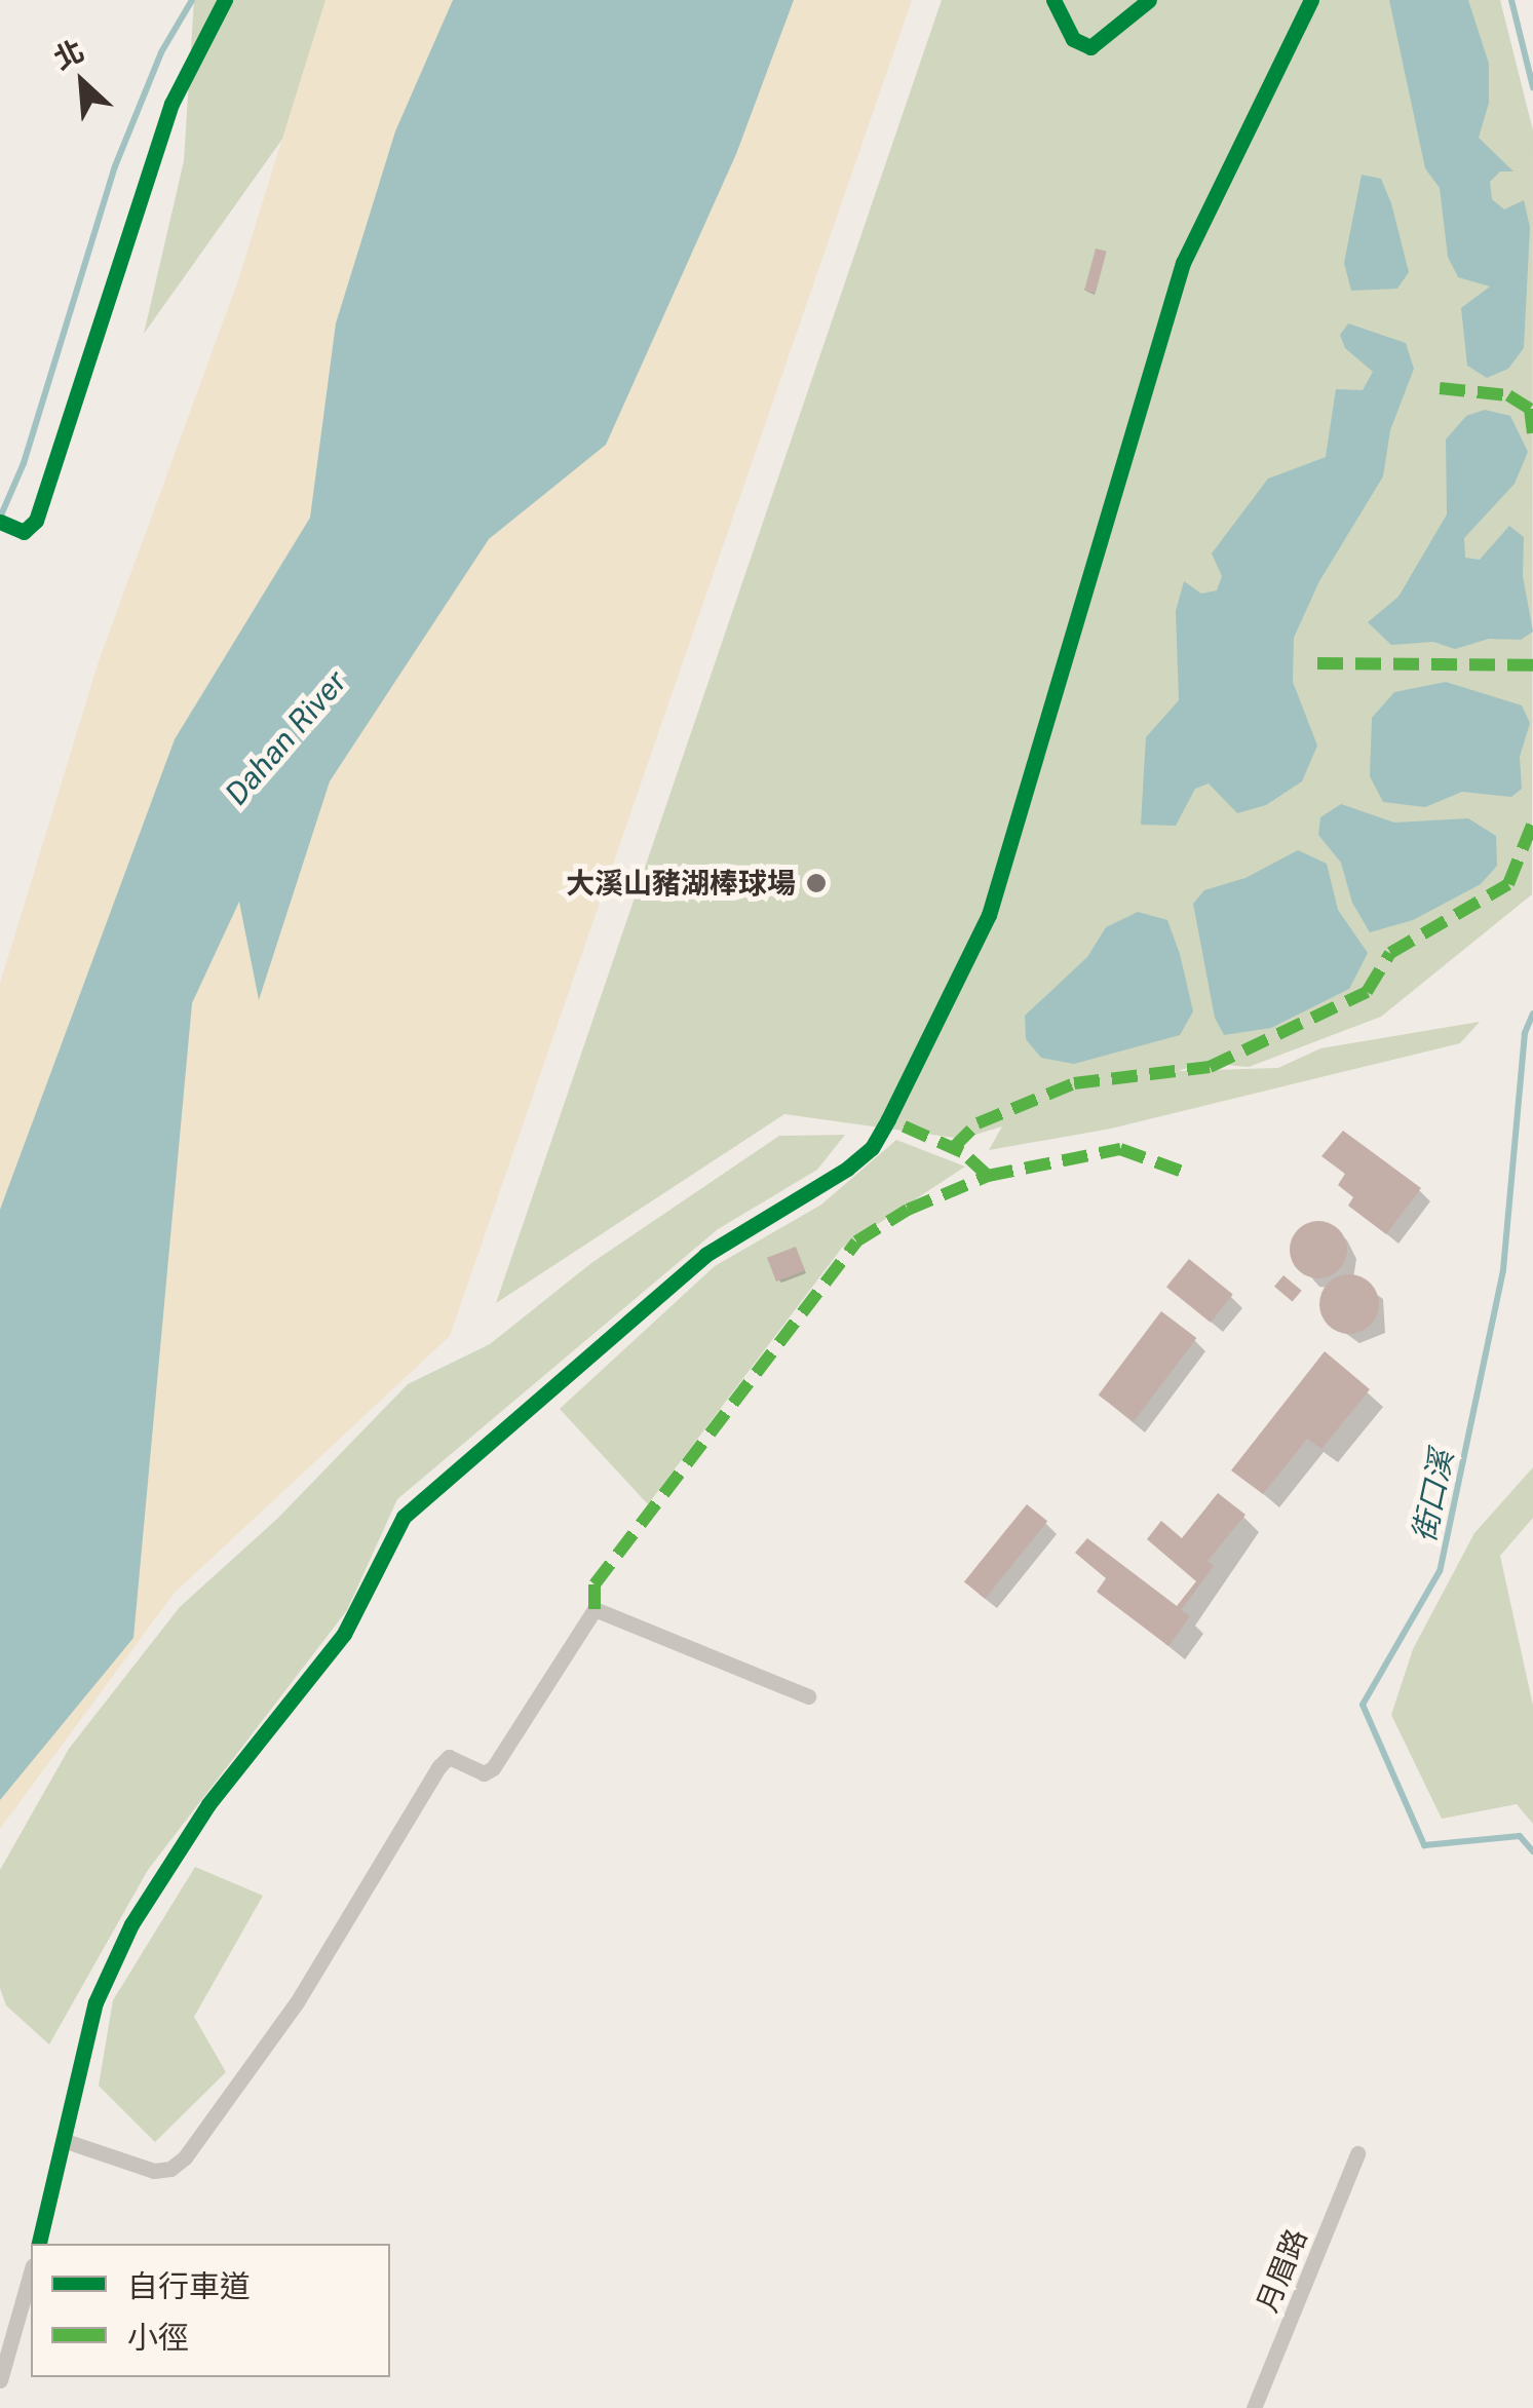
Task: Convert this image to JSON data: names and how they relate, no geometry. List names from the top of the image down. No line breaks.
{"streets":{"street":["月眉路"]},"water":["Dahan River","街口溪"],"places":["大溪山豬湖棒球場"],"legend":["自行車道","小徑"],"north":"top left"}
